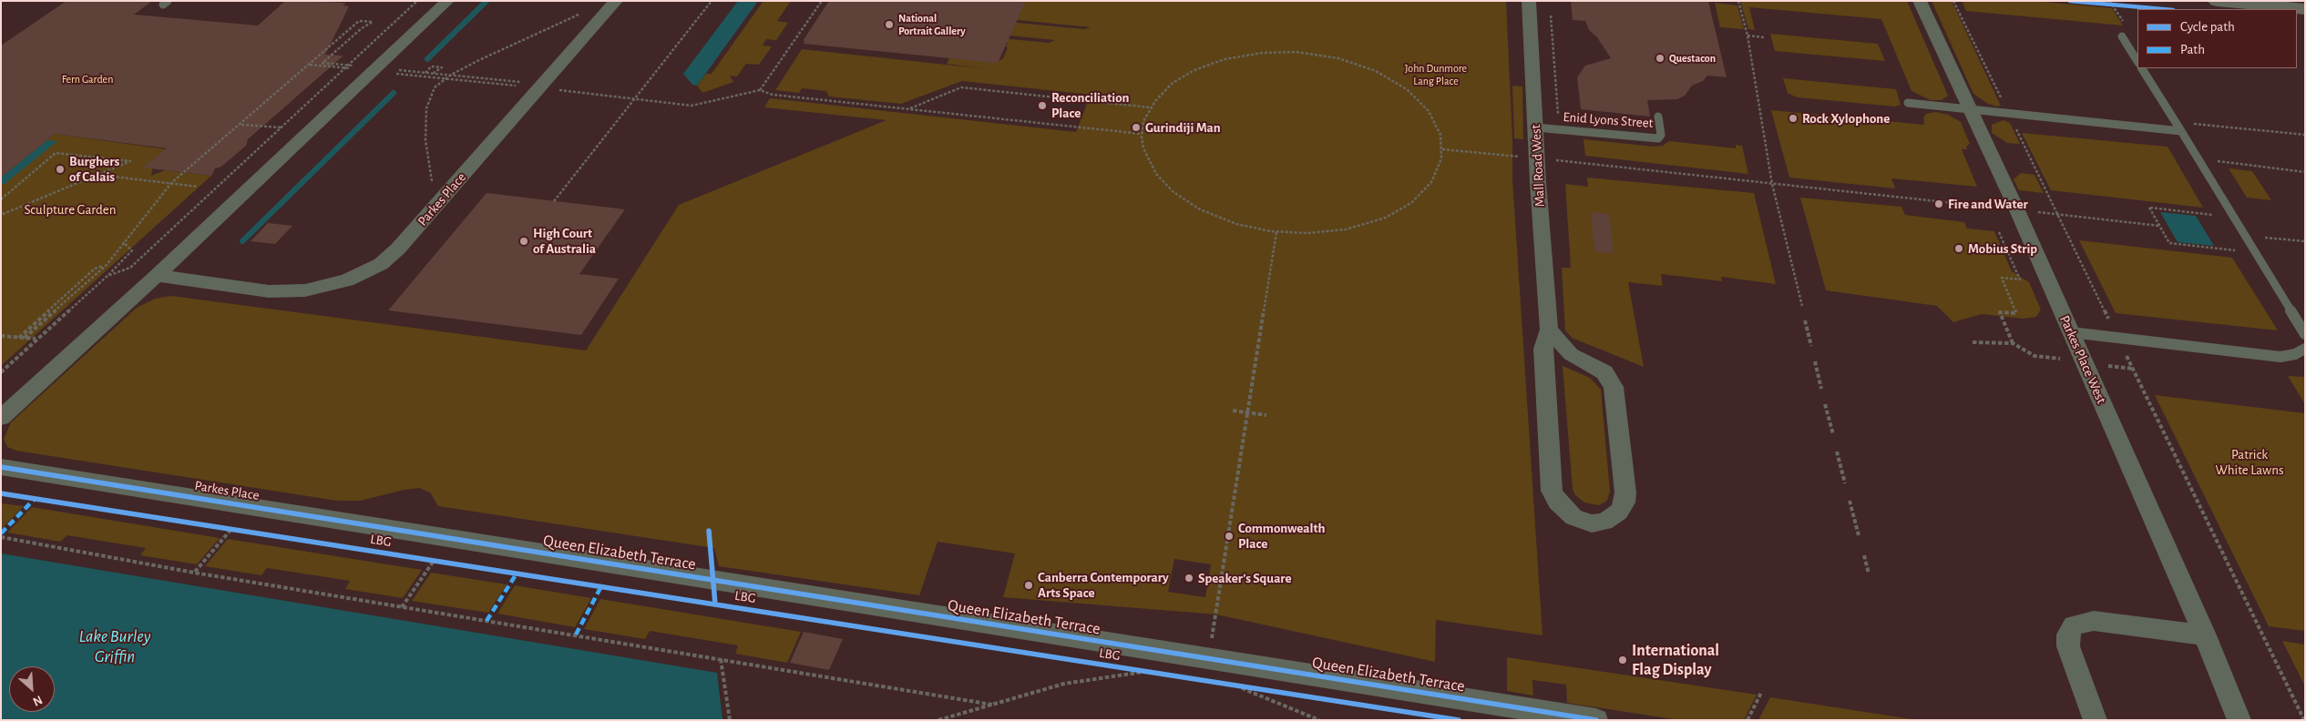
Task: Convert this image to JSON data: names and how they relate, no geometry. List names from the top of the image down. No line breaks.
{"streets":{"street":["Mall Road West","Parkes Place","Parkes Place West","Queen Elizabeth Terrace"],"lane":["Enid Lyons Street"],"cycle path":["LBG"]},"crossings":[["Enid Lyons Street","Mall Road West"],["Parkes Place","Queen Elizabeth Terrace"]],"water":["Lake Burley Griffin"],"parks":["John Dunmore Lang Place","Fern Garden","Sculpture Garden","Patrick White Lawns"],"places":["National Portrait Gallery","Questacon","Reconciliation Place","Rock Xylophone","Gurindiji Man","Burghers of Calais","Fire and Water","High Court of Australia","Mobius Strip","Commonwealth Place","Speaker’s Square","Canberra Contemporary Arts Space","International Flag Display"],"legend":["Cycle path","Path"],"north":"bottom right"}
